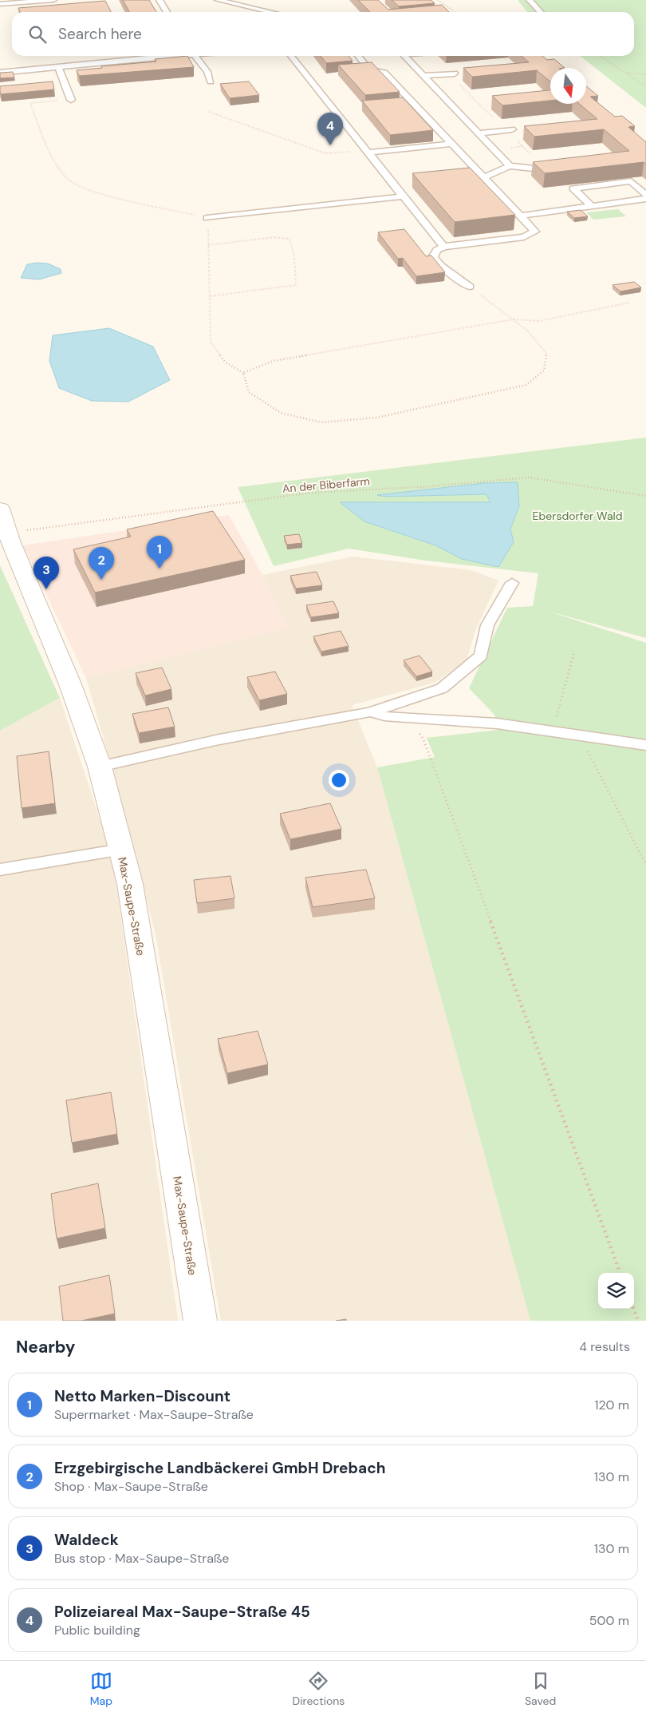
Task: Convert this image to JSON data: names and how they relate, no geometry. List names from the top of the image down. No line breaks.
{"streets":{"street":["Max-Saupe-Straße"],"path":["An der Biberfarm"]},"crossings":[["An der Biberfarm","Max-Saupe-Straße"]],"parks":["Ebersdorfer Wald"],"north":"bottom","page":{"search":"Search here","pins":["4","1","2","3"],"heading":["Nearby","4 results"],"list":[{"mark":"1","name":"Netto Marken-Discount","note":"Supermarket · Max-Saupe-Straße","value":"120 m"},{"mark":"2","name":"Erzgebirgische Landbäckerei GmbH Drebach","note":"Shop · Max-Saupe-Straße","value":"130 m"},{"mark":"3","name":"Waldeck","note":"Bus stop · Max-Saupe-Straße","value":"130 m"},{"mark":"4","name":"Polizeiareal Max-Saupe-Straße 45","note":"Public building","value":"500 m"}],"nav":["Map","Directions","Saved"]}}
